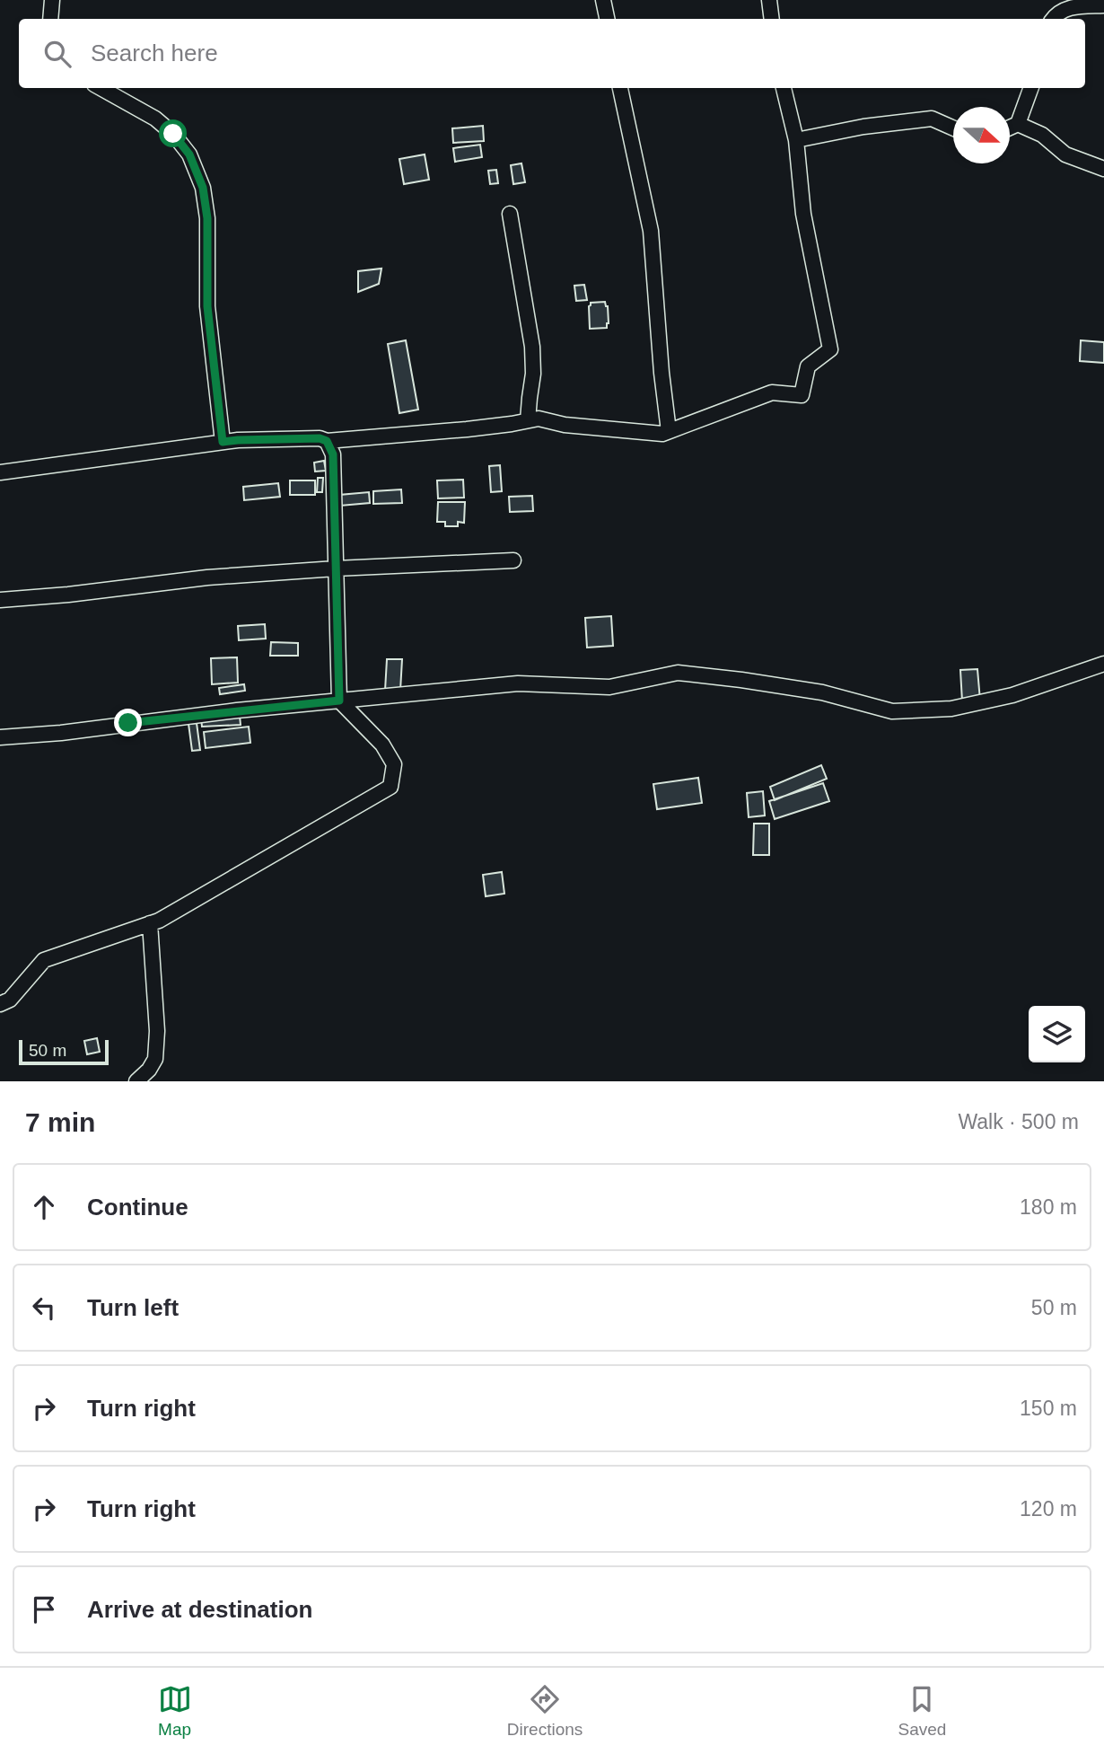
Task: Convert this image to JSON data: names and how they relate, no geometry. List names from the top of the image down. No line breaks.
{"scale_bar":"50 m","north":"right","page":{"search":"Search here","scale":"50 m","heading":["7 min","Walk · 500 m"],"list":[["Continue","180 m"],["Turn left","50 m"],["Turn right","150 m"],["Turn right","120 m"],"Arrive at destination"],"nav":["Map","Directions","Saved"]}}
